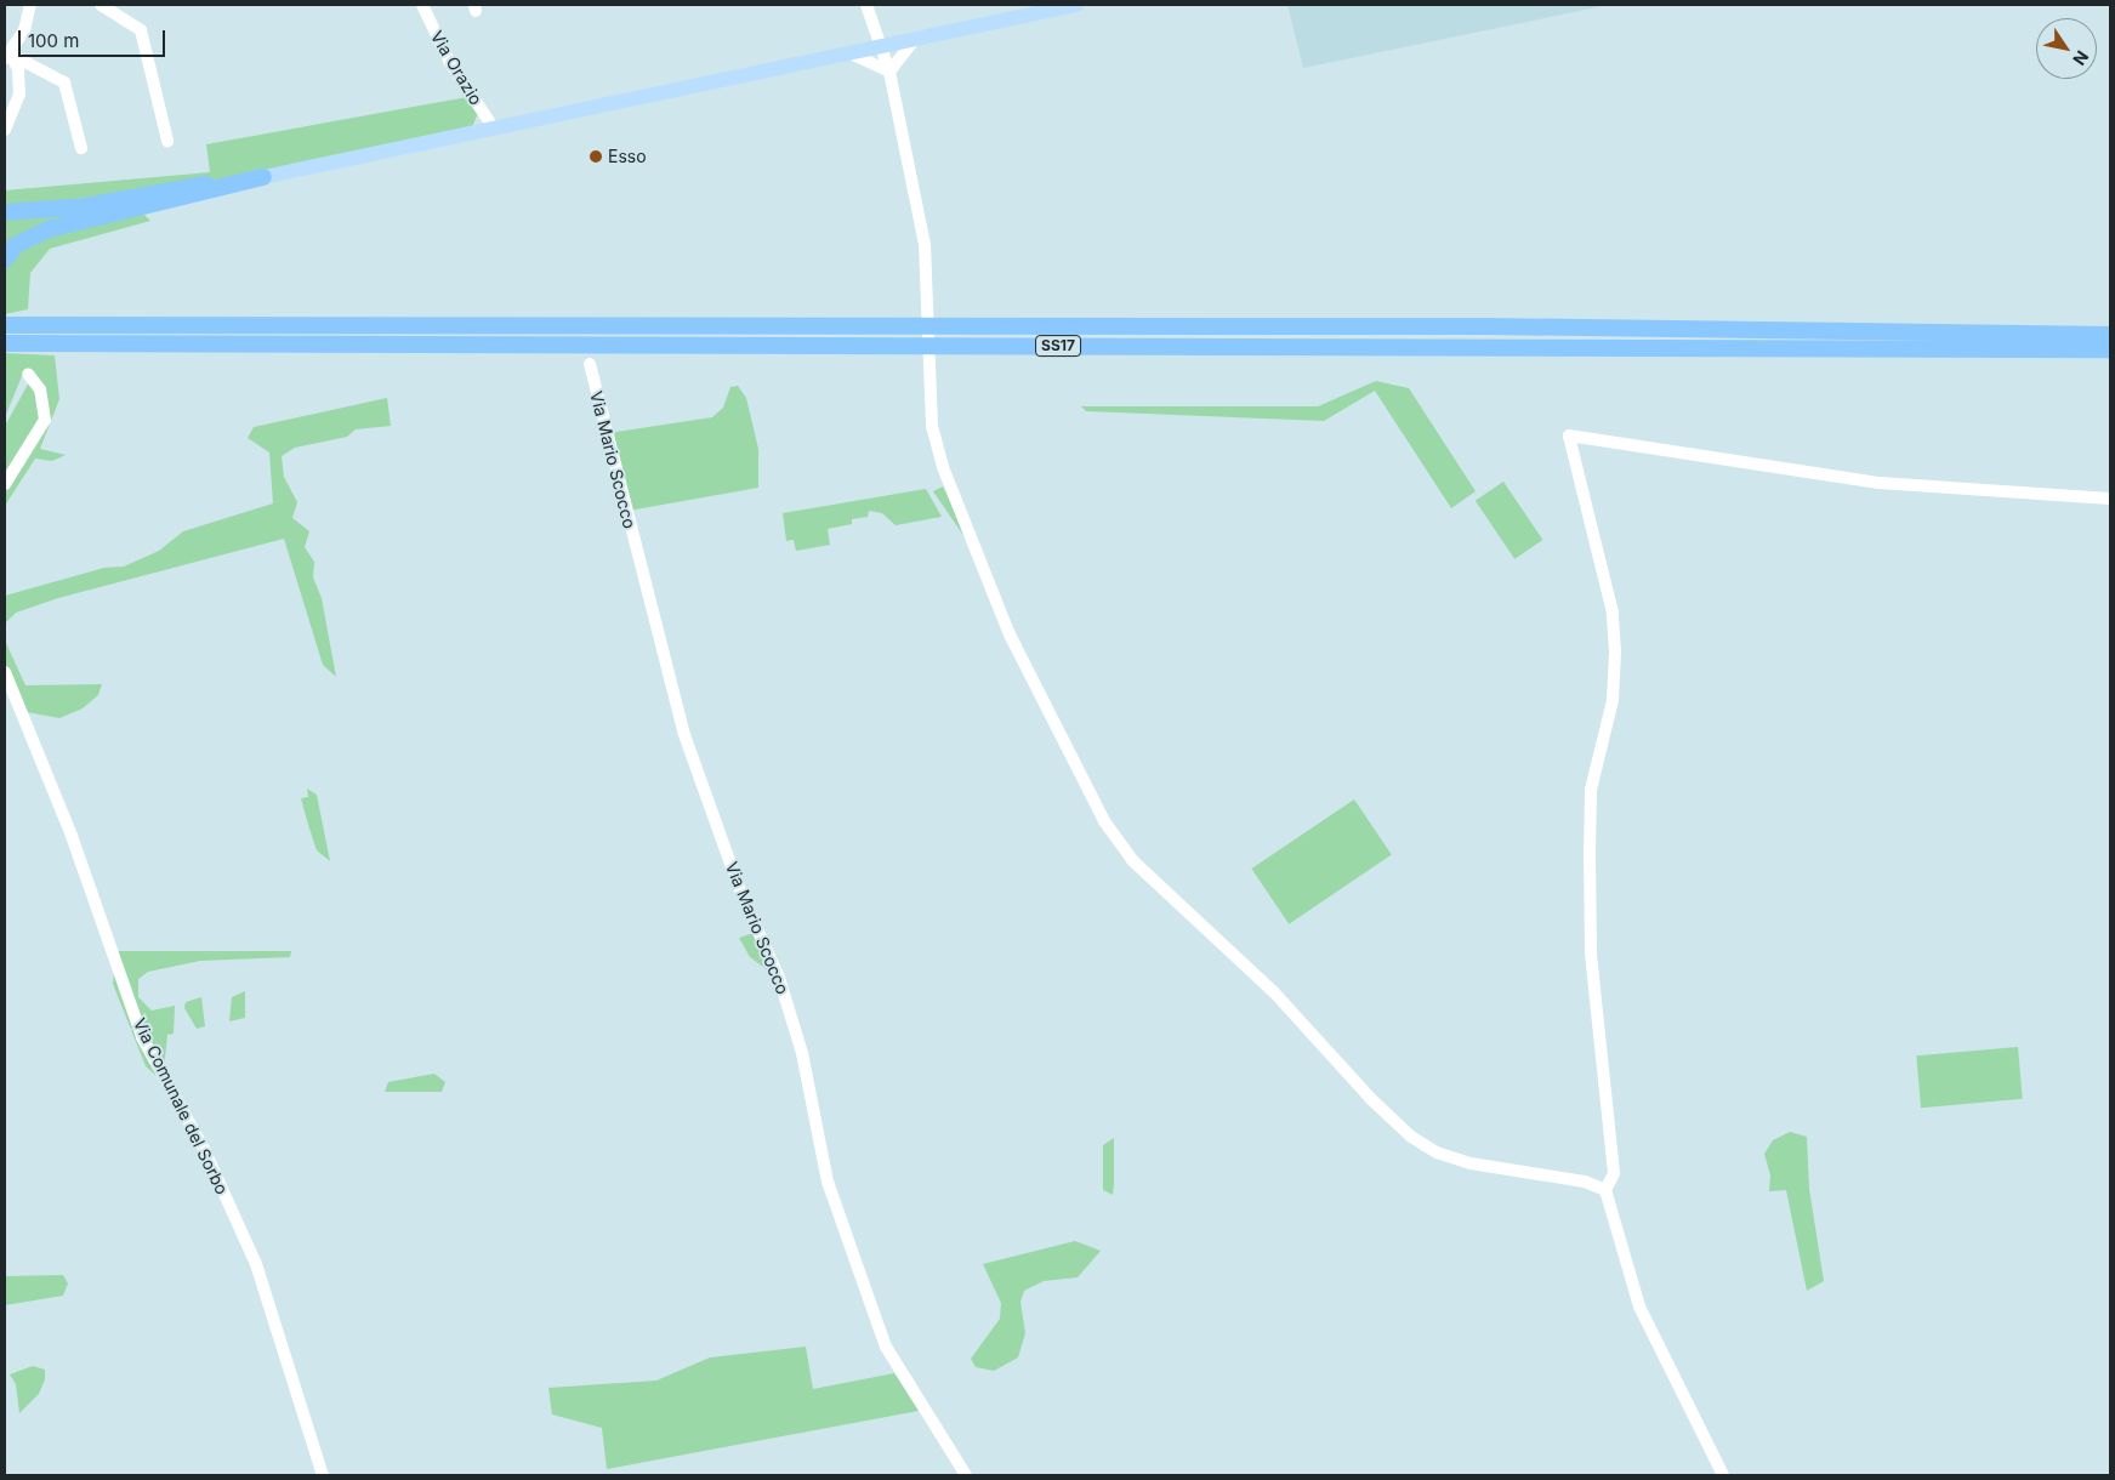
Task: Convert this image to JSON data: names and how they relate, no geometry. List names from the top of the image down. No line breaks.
{"streets":{"highway":["SS17"],"street":["Via Orazio","Via Mario Scocco","Via Comunale del Sorbo"]},"places":["Esso"],"scale_bar":"100 m","north":"bottom right"}
